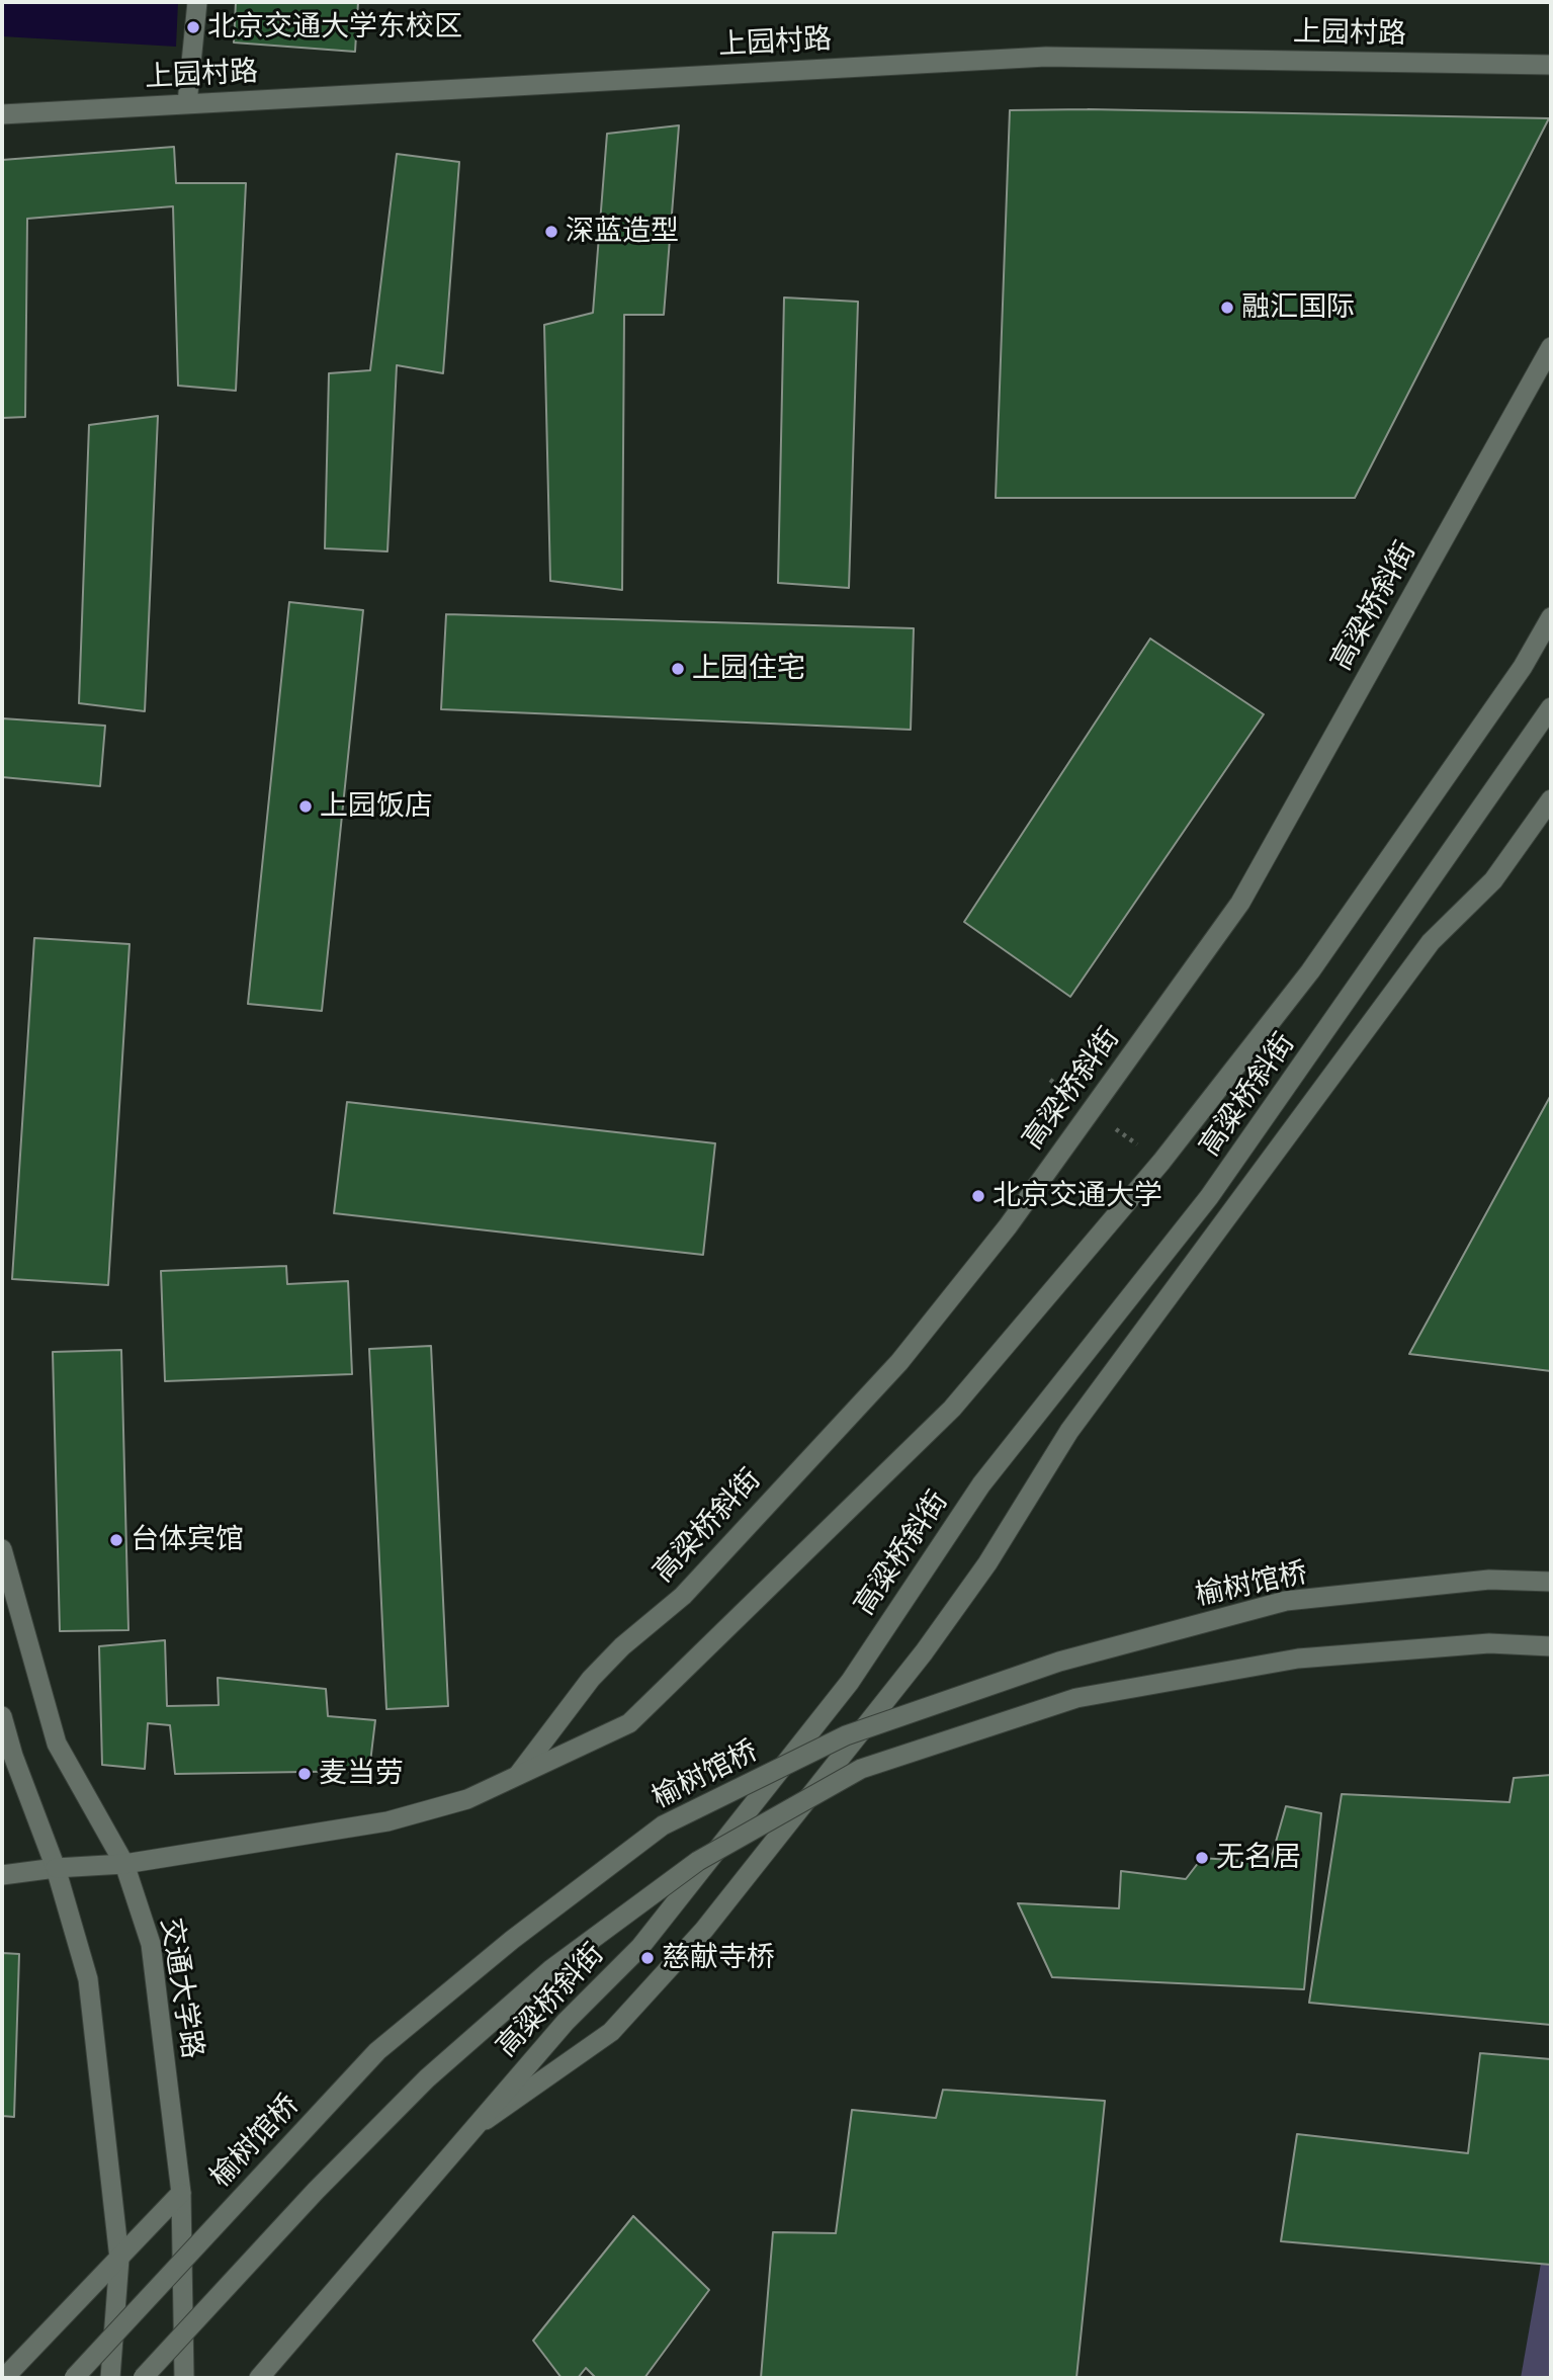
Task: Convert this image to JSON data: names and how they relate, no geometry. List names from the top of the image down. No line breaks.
{"streets":{"main road":["上园村路","高梁桥斜街","高粱桥斜街","榆树馆桥","交通大学路"]},"crossings":[["高梁桥斜街","高粱桥斜街"],["高粱桥斜街","交通大学路"]],"places":["北京交通大学东校区","深蓝造型","融汇国际","上园住宅","上园饭店","北京交通大学","台体宾馆","麦当劳","无名居","慈献寺桥"]}
